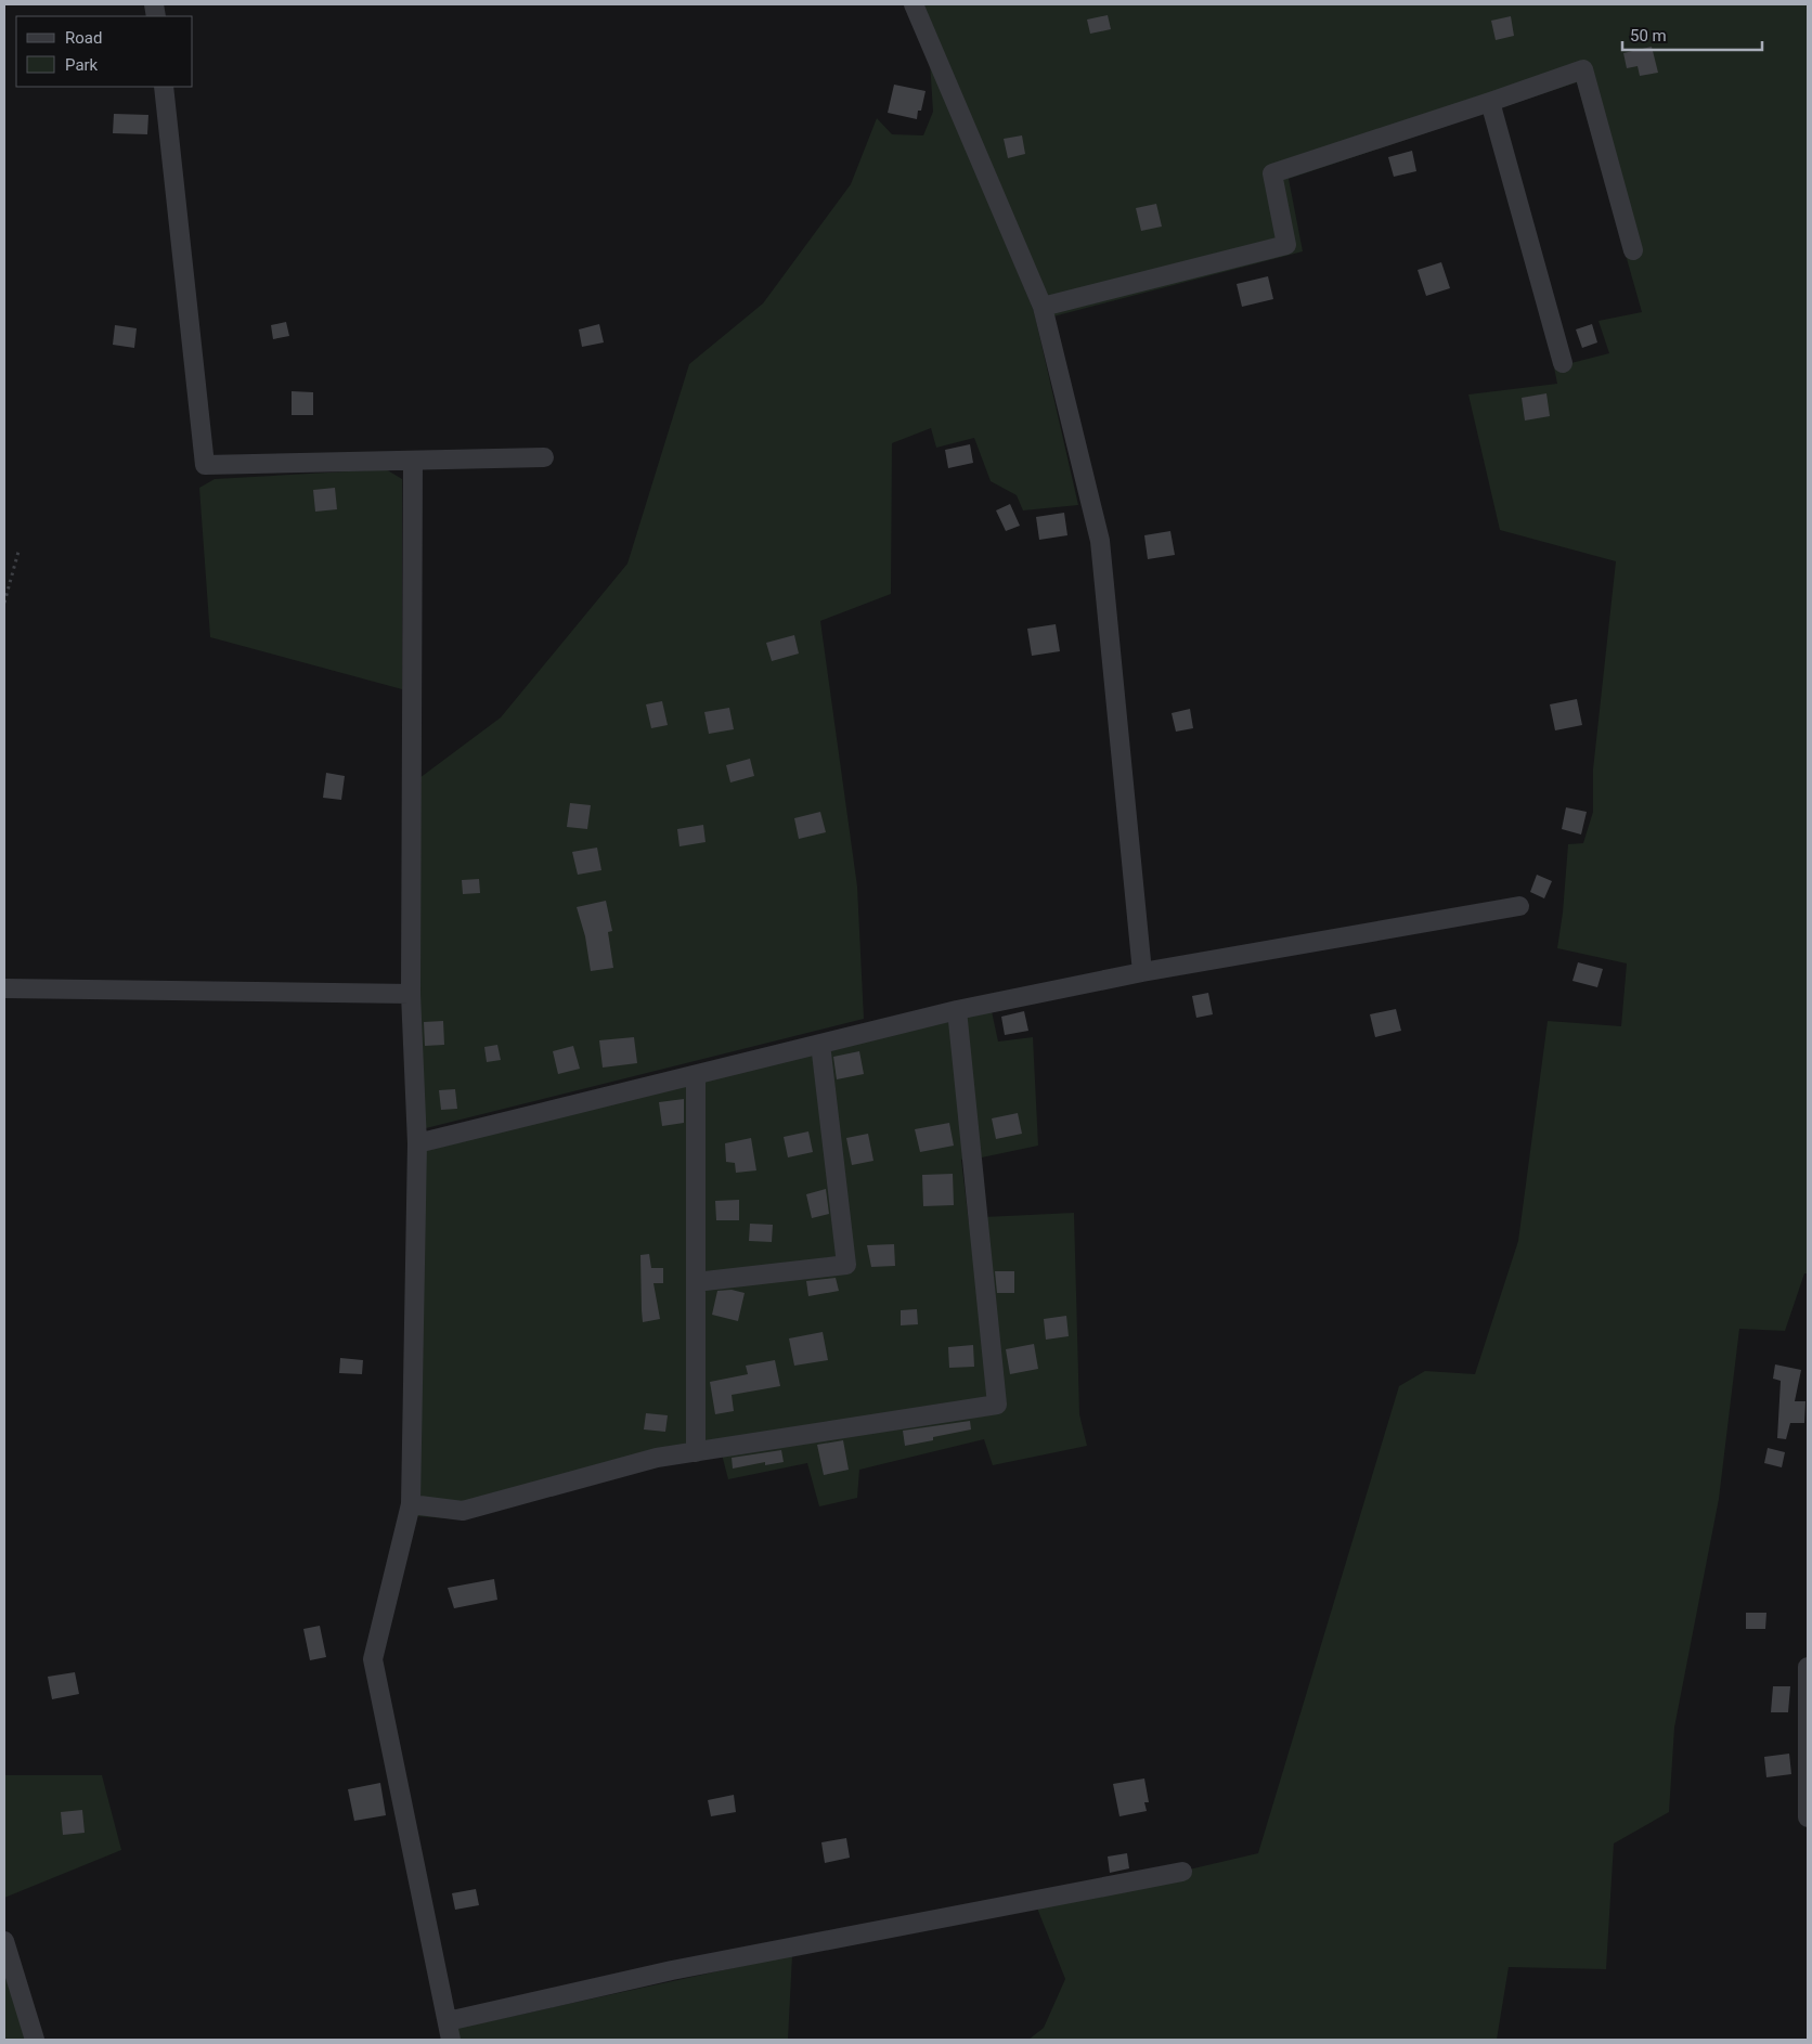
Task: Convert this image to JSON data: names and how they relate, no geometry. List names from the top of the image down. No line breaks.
{"legend":["Road","Park"],"scale_bar":"50 m"}
